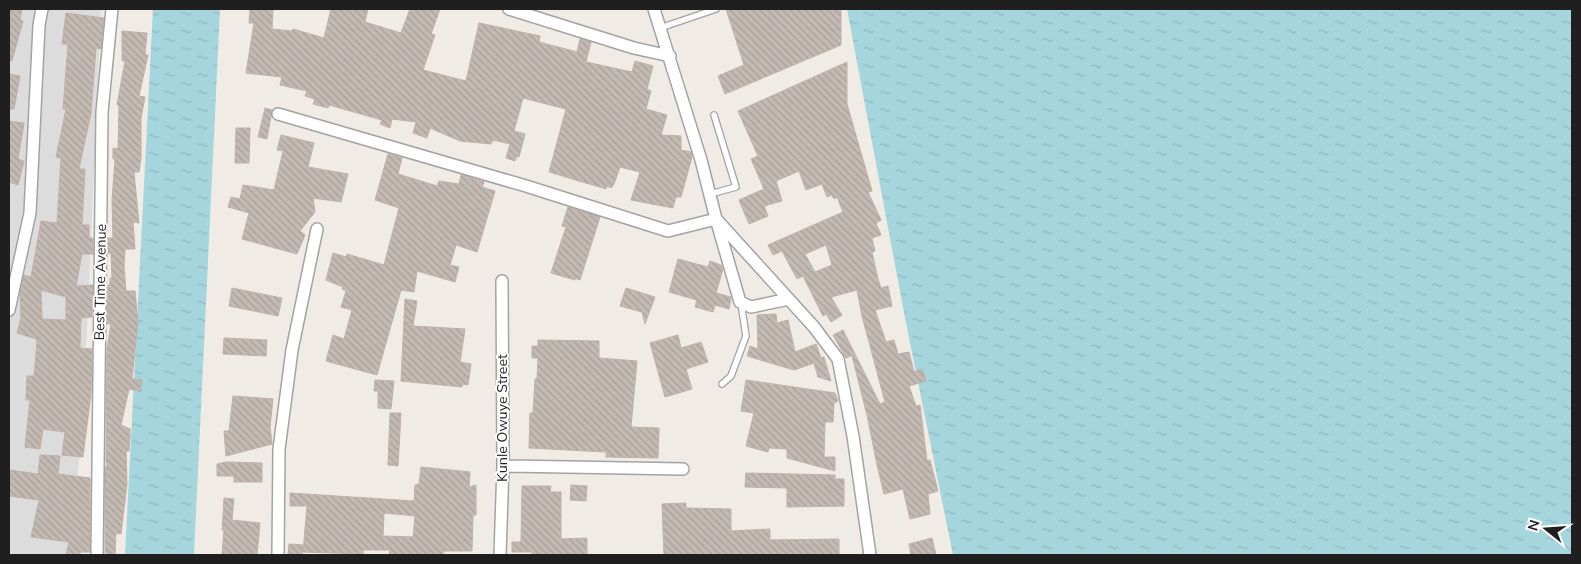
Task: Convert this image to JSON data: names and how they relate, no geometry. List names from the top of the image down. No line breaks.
{"streets":{"street":["Best Time Avenue","Kunle Owuye Street"]},"north":"left"}
